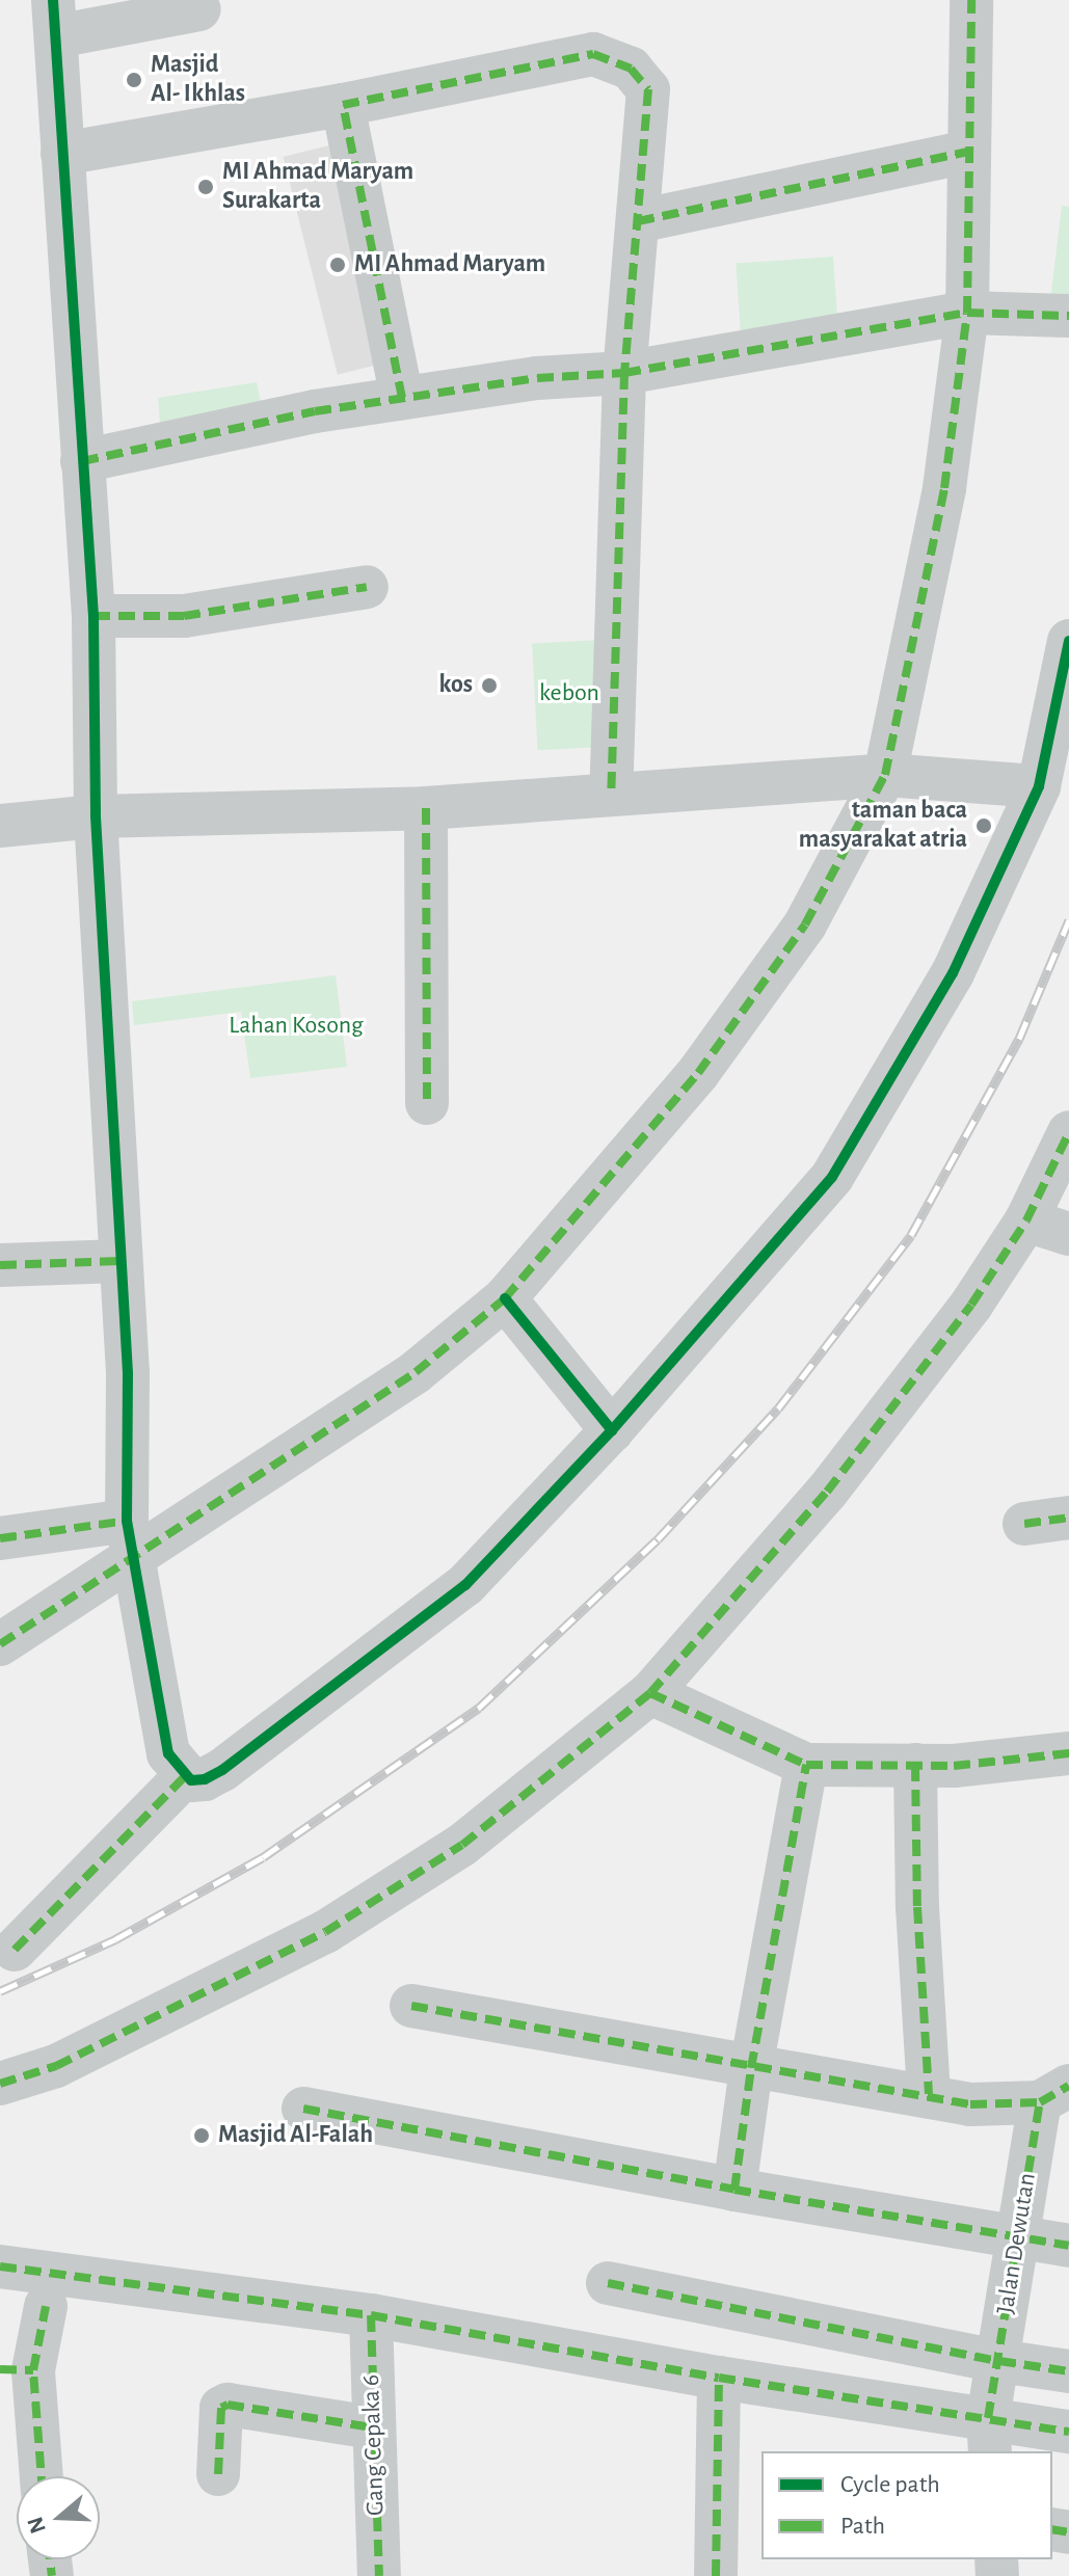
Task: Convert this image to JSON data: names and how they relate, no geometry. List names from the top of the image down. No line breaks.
{"streets":{"street":["Jalan Dewutan","Gang Cepaka 6"]},"parks":["kebon","Lahan Kosong"],"places":["Masjid Al- Ikhlas","MI Ahmad Maryam Surakarta","MI Ahmad Maryam","kos","taman baca masyarakat atria","Masjid Al-Falah"],"legend":["Cycle path","Path"],"north":"left"}
